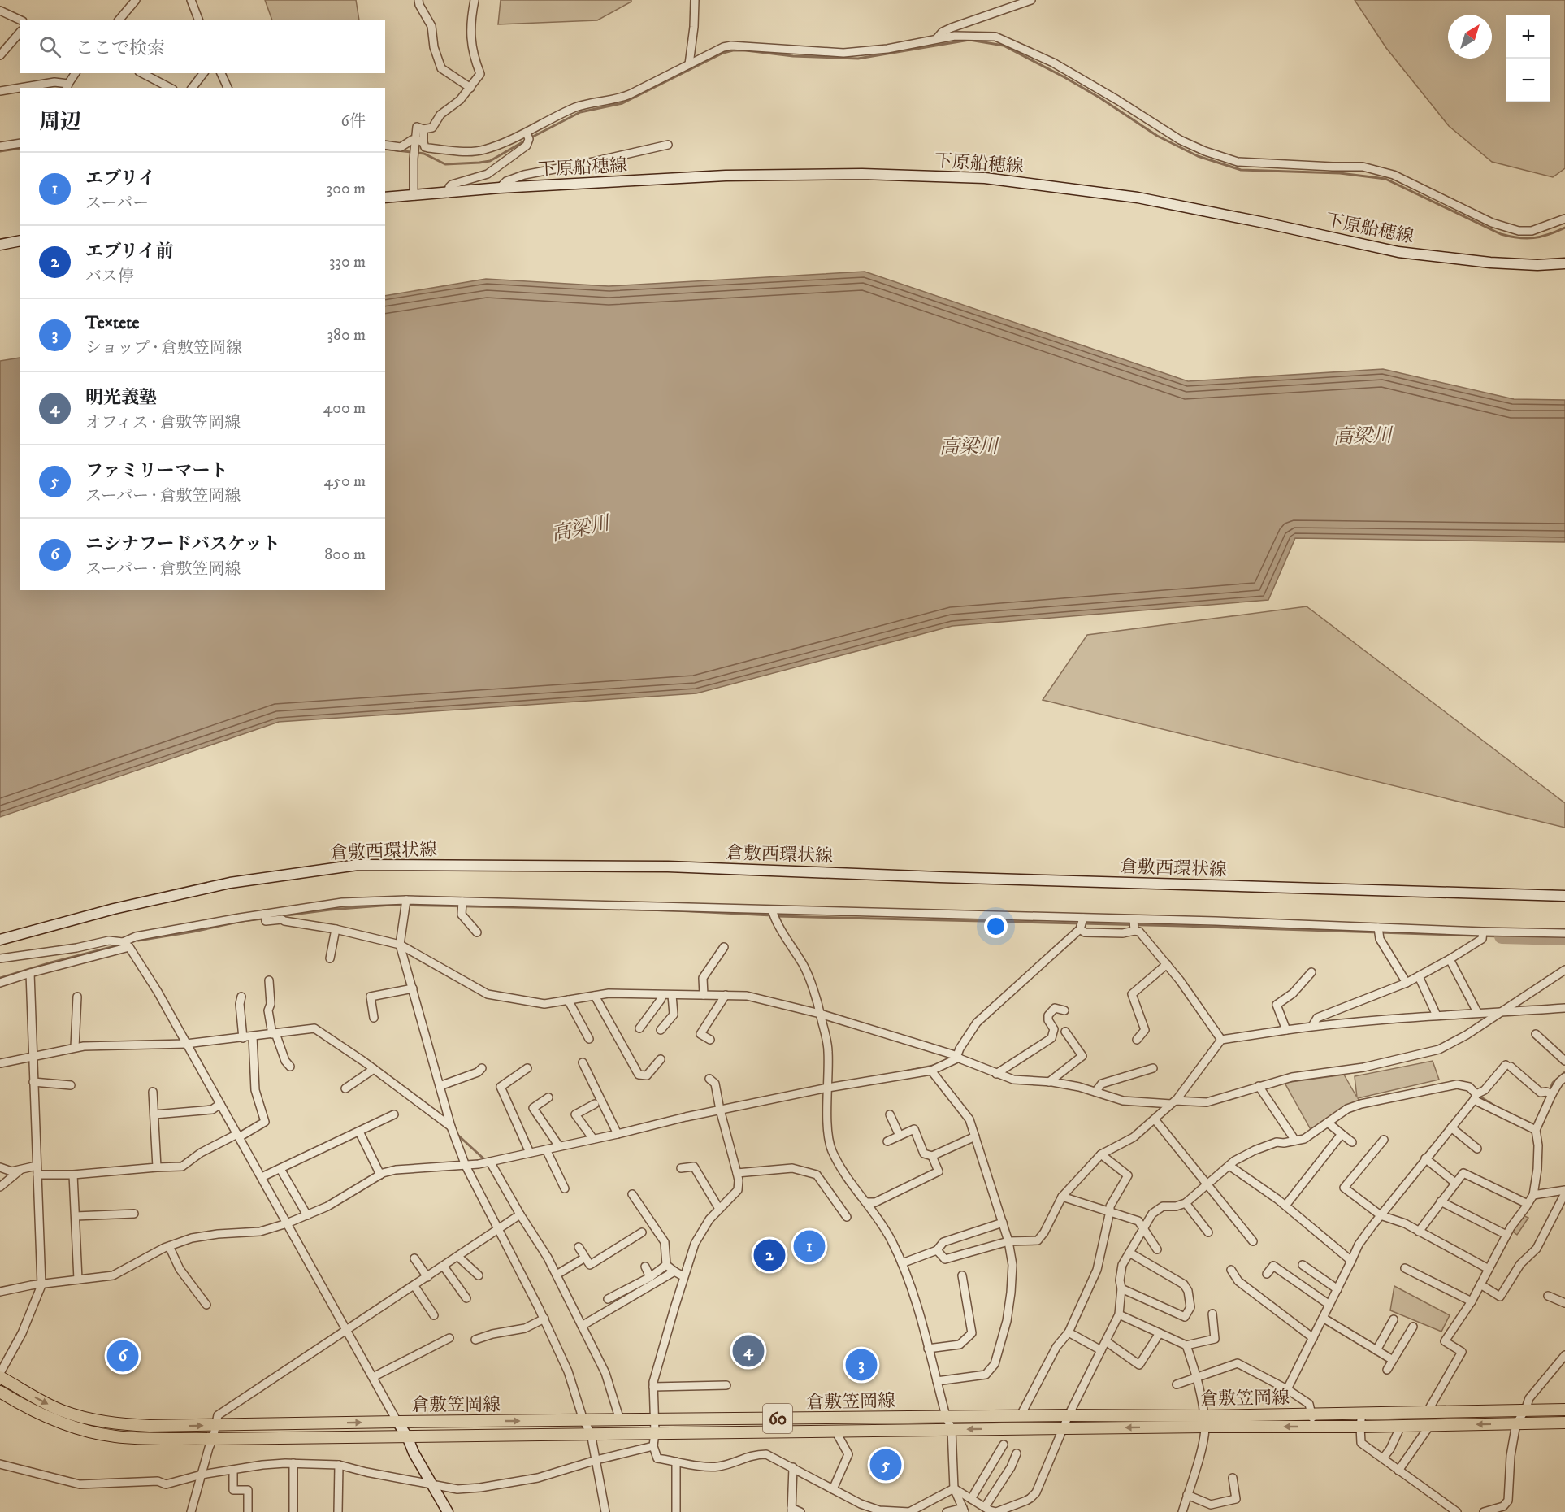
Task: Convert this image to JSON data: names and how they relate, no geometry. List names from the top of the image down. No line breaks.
{"streets":{"main road":["下原船穂線","倉敷西環状線","倉敷笠岡線","60"]},"water":["高梁川"],"north":"top right","page":{"map_buttons":["+","−"],"search":"ここで検索","heading":["周辺","6件"],"list":[{"mark":"1","name":"エブリイ","note":"スーパー","value":"300 m"},{"mark":"2","name":"エブリイ前","note":"バス停","value":"330 m"},{"mark":"3","name":"Te×tete","note":"ショップ · 倉敷笠岡線","value":"380 m"},{"mark":"4","name":"明光義塾","note":"オフィス · 倉敷笠岡線","value":"400 m"},{"mark":"5","name":"ファミリーマート","note":"スーパー · 倉敷笠岡線","value":"450 m"},{"mark":"6","name":"ニシナフードバスケット","note":"スーパー · 倉敷笠岡線","value":"800 m"}],"pins":["1","2","4","6","3","5"]}}
